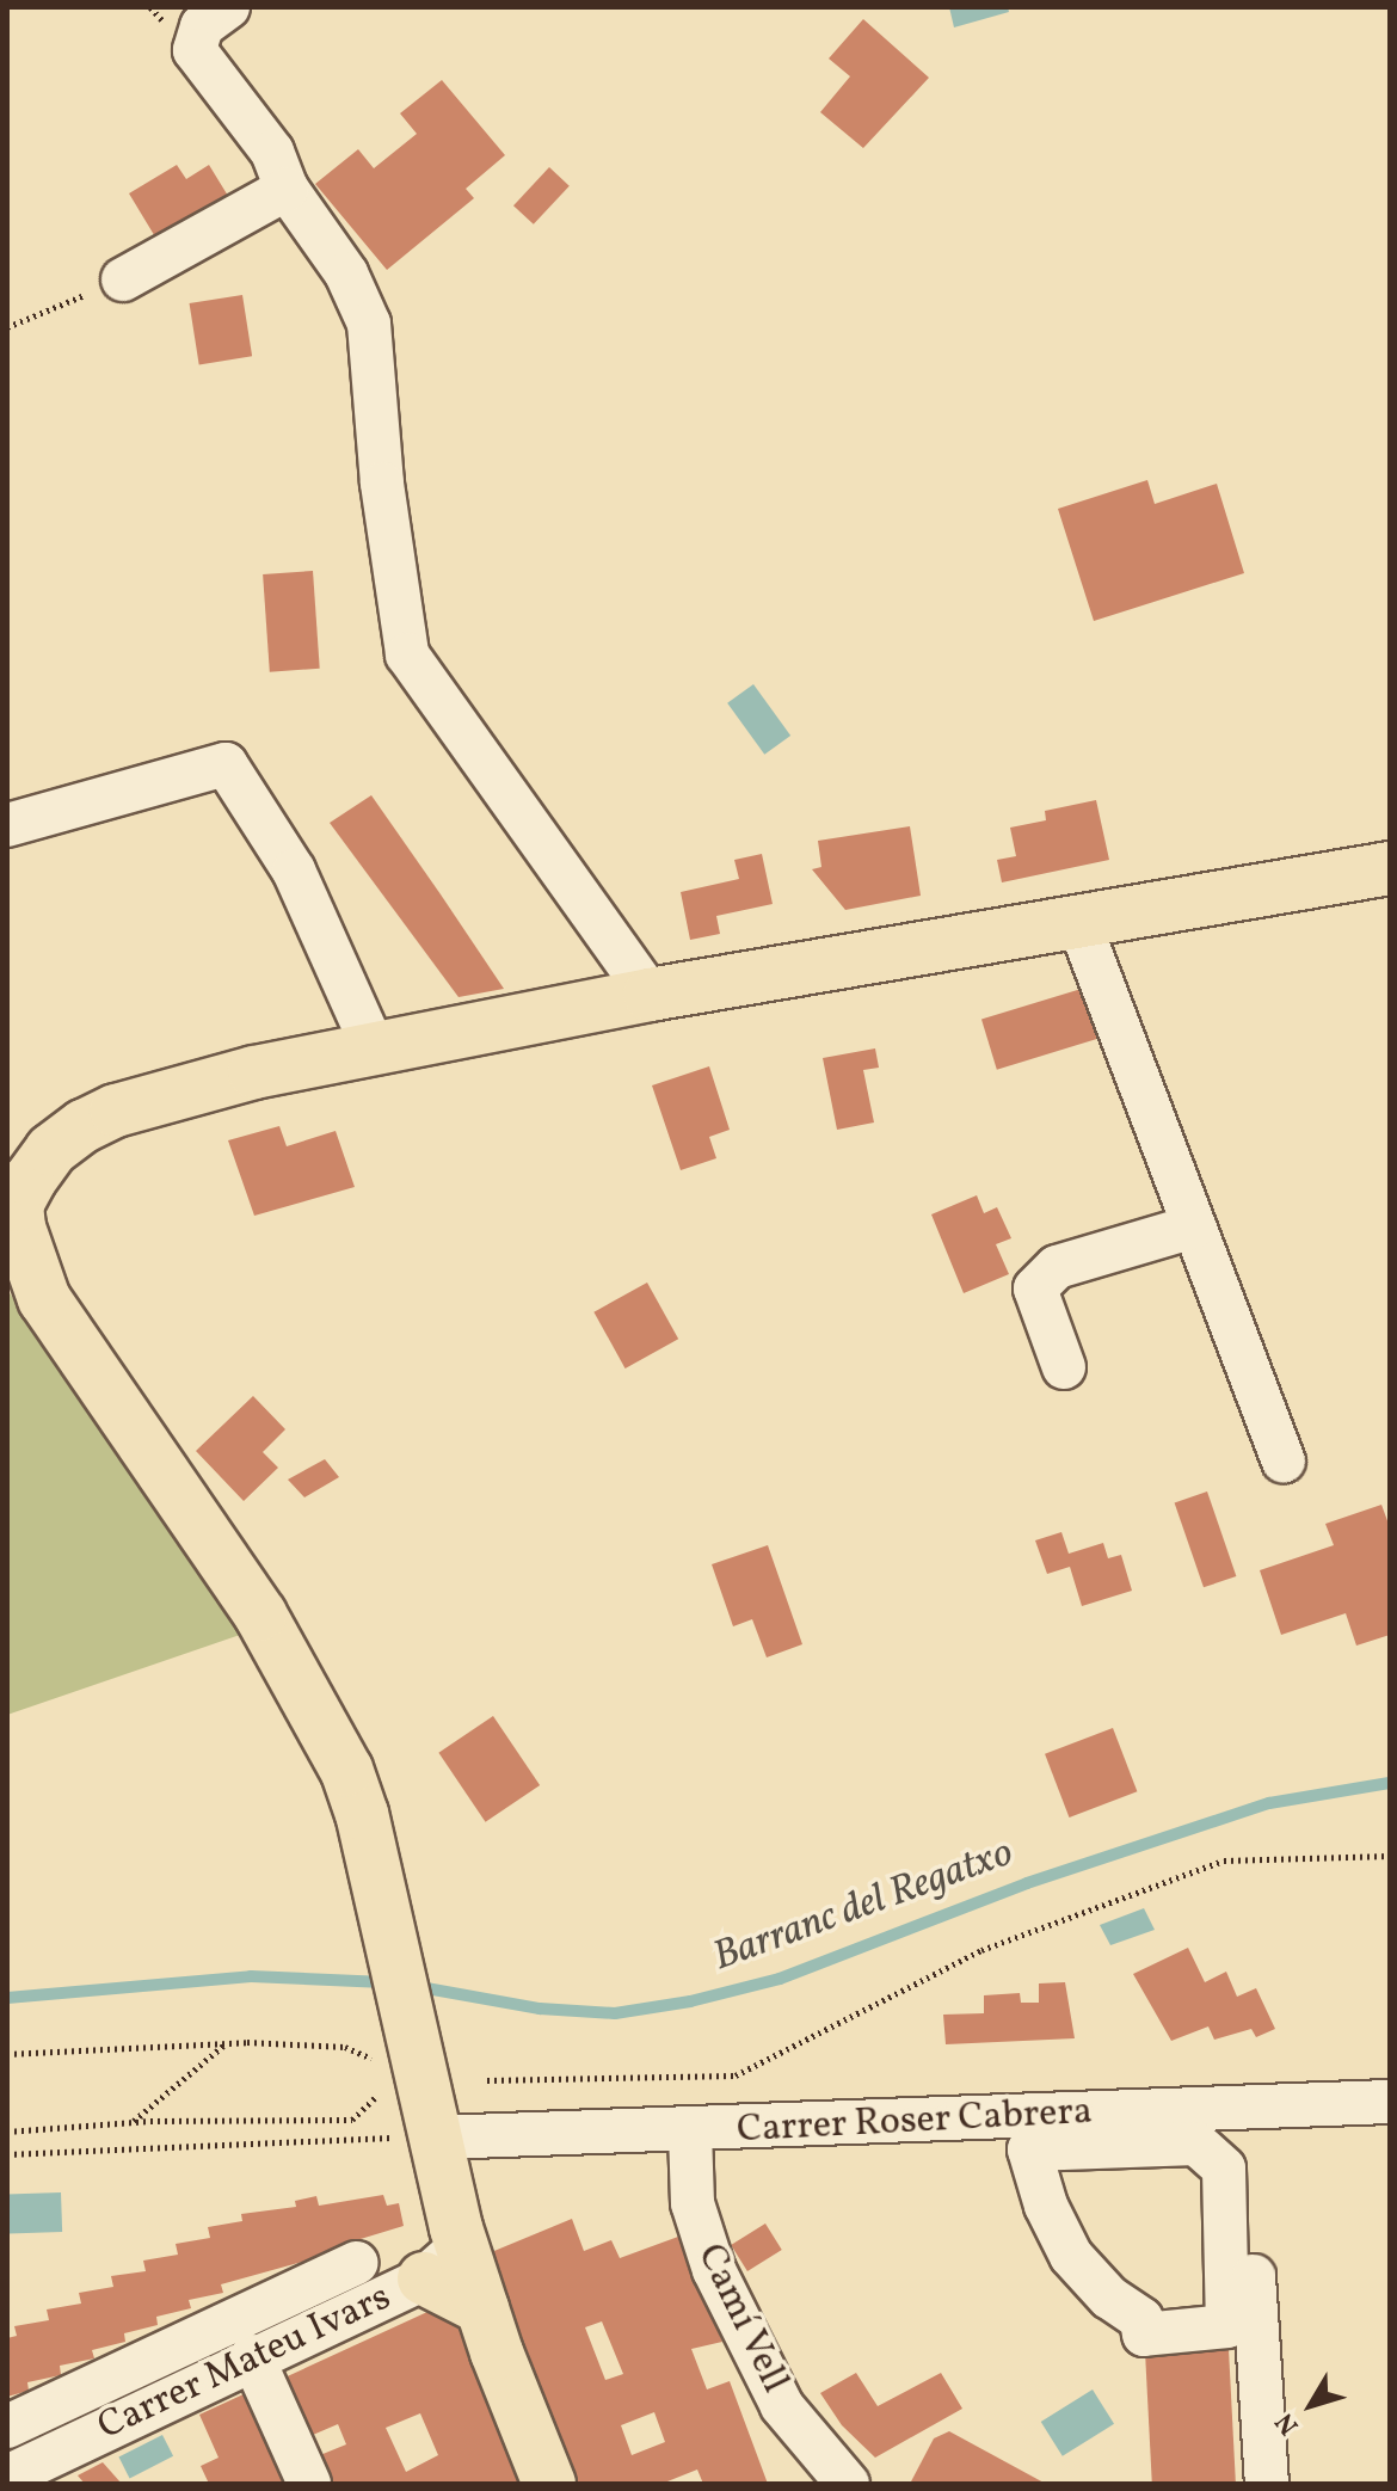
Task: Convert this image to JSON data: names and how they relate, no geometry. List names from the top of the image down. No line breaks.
{"streets":{"street":["Carrer Roser Cabrera","Camí Vell","Carrer Mateu Ivars"]},"crossings":[["Carrer Roser Cabrera","Camí Vell"]],"water":["Barranc del Regatxo"],"north":"bottom left"}
